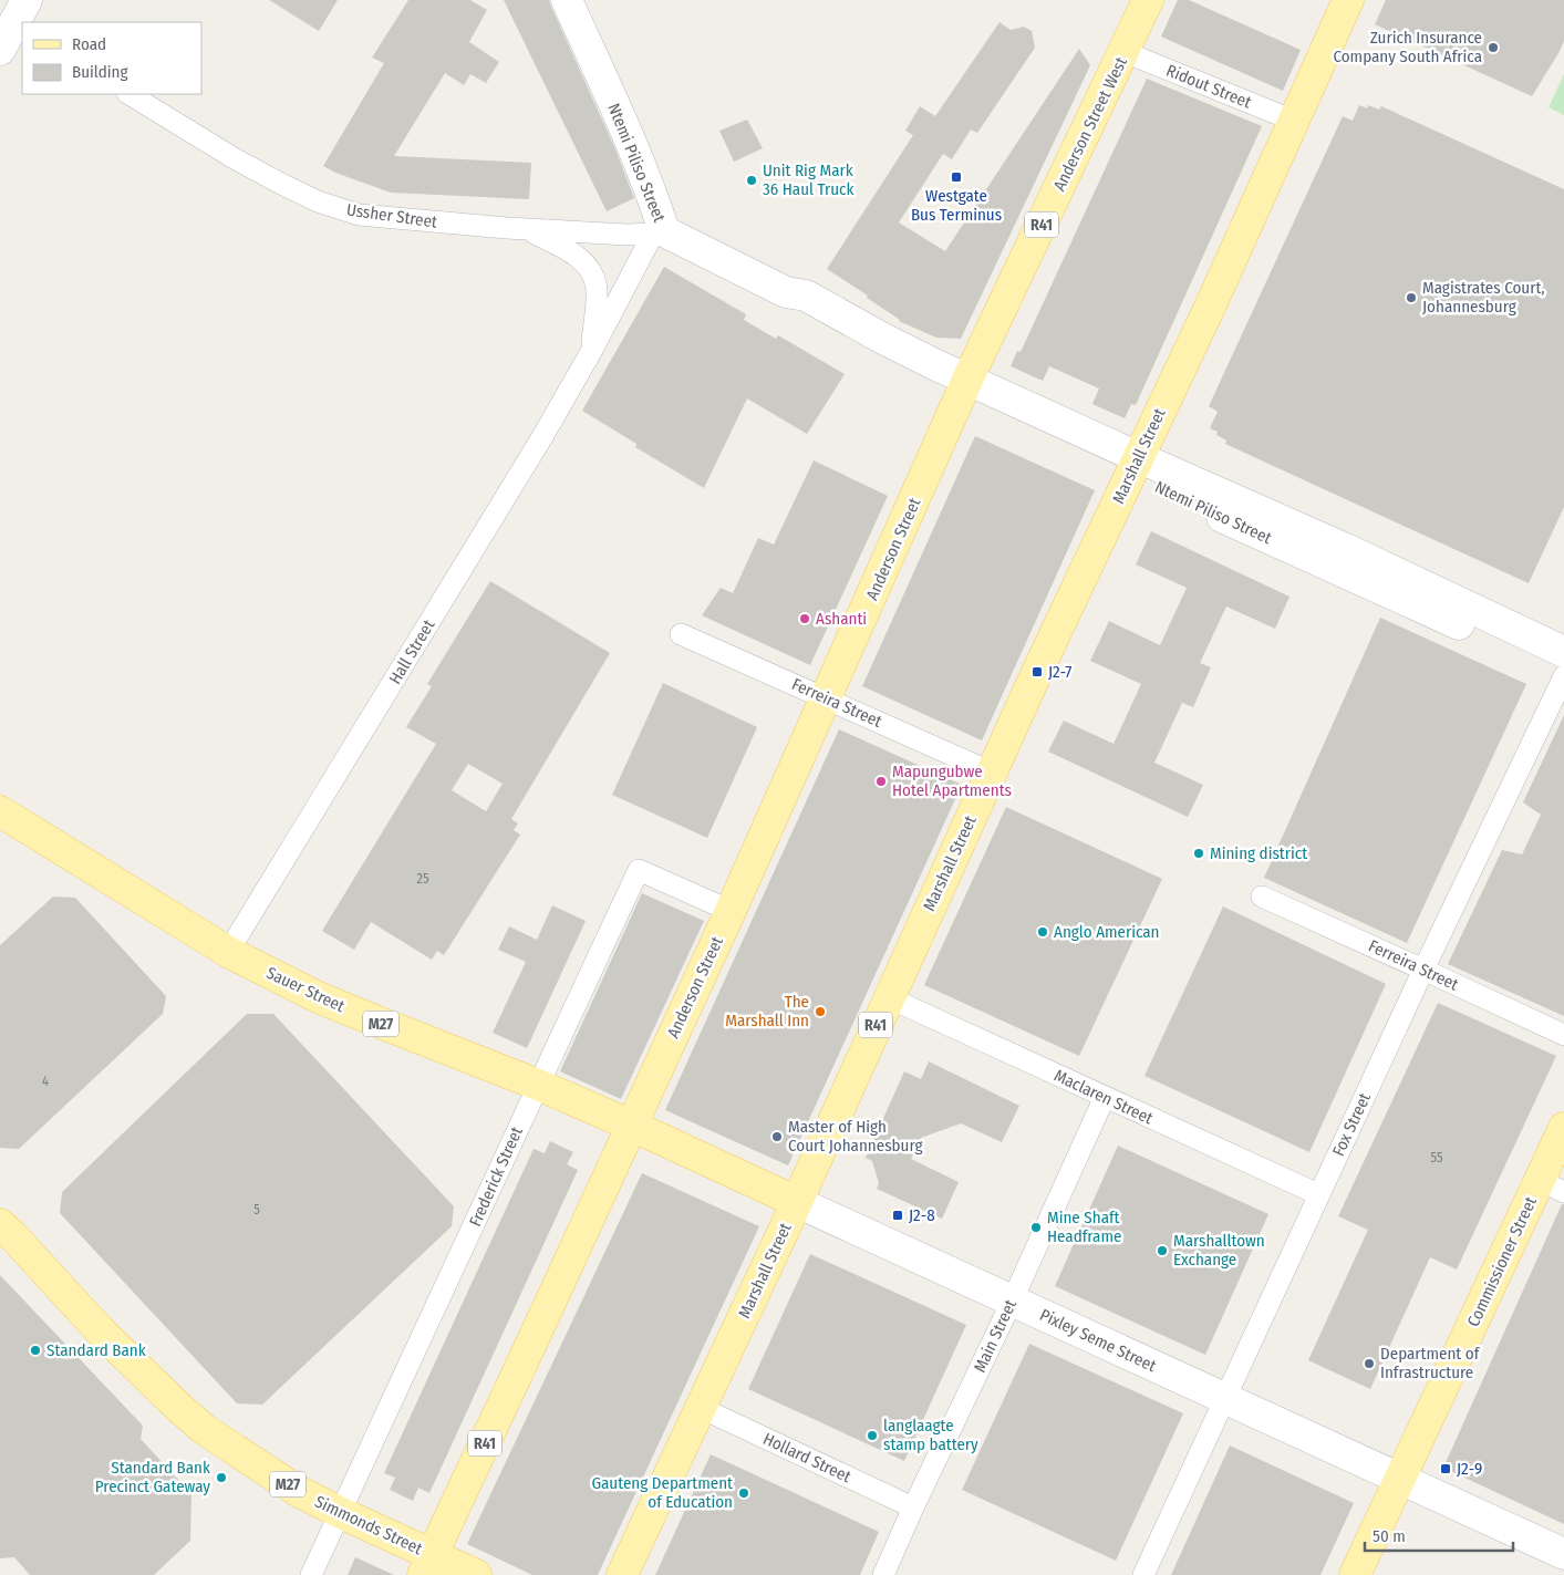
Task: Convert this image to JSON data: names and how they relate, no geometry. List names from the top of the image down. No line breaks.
{"streets":{"main road":["Anderson Street West","R41","Marshall Street","Anderson Street","Sauer Street","M27","Commissioner Street","Pixley Seme Street","Simmonds Street"],"street":["Ridout Street","Ntemi Piliso Street","Ussher Street","Hall Street","Ferreira Street","Maclaren Street","Fox Street","Frederick Street","Main Street","Hollard Street"]},"crossings":[["Ridout Street","Anderson Street West"],["Ridout Street","Marshall Street"],["Anderson Street West","Ntemi Piliso Street"],["Anderson Street West","Anderson Street"],["Ntemi Piliso Street","Ussher Street"],["Ntemi Piliso Street","Marshall Street"],["Ntemi Piliso Street","Anderson Street"],["Ntemi Piliso Street","Hall Street"],["Ussher Street","Hall Street"],["Marshall Street","Ferreira Street"],["Marshall Street","Maclaren Street"],["Marshall Street","Pixley Seme Street"],["Marshall Street","Hollard Street"],["Anderson Street","Ferreira Street"],["Anderson Street","Sauer Street"],["Anderson Street","Frederick Street"],["Anderson Street","Pixley Seme Street"],["Anderson Street","Simmonds Street"],["Hall Street","Sauer Street"],["Ferreira Street","Fox Street"],["Sauer Street","Frederick Street"],["Sauer Street","Pixley Seme Street"],["Maclaren Street","Fox Street"],["Maclaren Street","Main Street"],["Fox Street","Pixley Seme Street"],["Frederick Street","Simmonds Street"],["Commissioner Street","Pixley Seme Street"],["Main Street","Pixley Seme Street"],["Main Street","Hollard Street"]],"places":{"other":["Zurich Insurance Company South Africa","Unit Rig Mark 36 Haul Truck","Magistrates Court, Johannesburg","Ashanti","Mapungubwe Hotel Apartments","Mining district","Anglo American","The Marshall Inn","Master of High Court Johannesburg","Mine Shaft Headframe","Marshalltown Exchange","Standard Bank","Department of Infrastructure","langlaagte stamp battery","Standard Bank Precinct Gateway","Gauteng Department of Education"],"transit":["Westgate Bus Terminus","J2-7","J2-8","J2-9"]},"house_numbers":["25","4","55","5"],"legend":["Road","Building"],"scale_bar":"50 m"}
